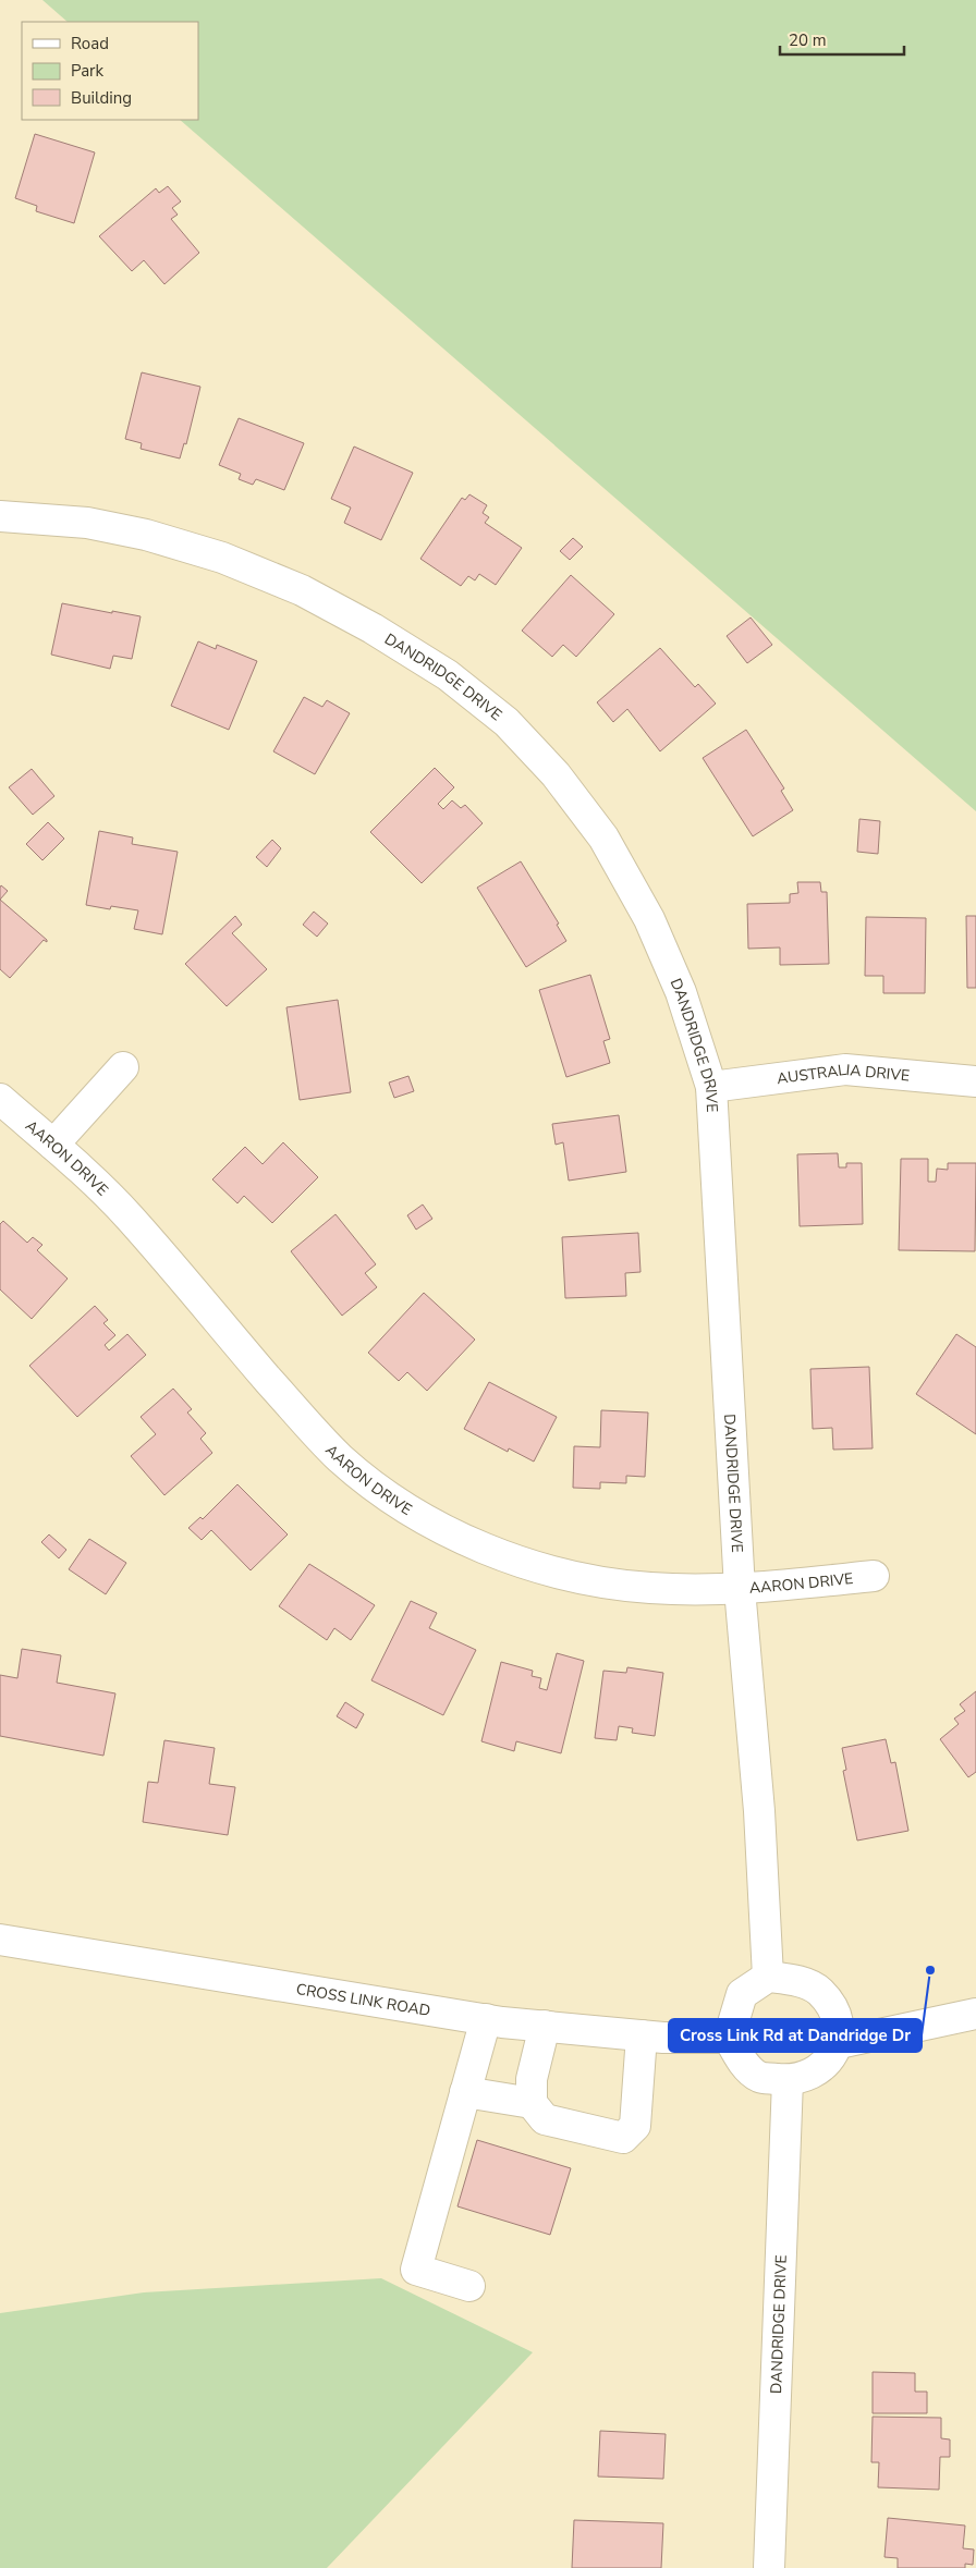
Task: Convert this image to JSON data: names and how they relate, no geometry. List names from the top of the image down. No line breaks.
{"streets":{"street":["DANDRIDGE DRIVE","AUSTRALIA DRIVE","AARON DRIVE","CROSS LINK ROAD"]},"crossings":[["DANDRIDGE DRIVE","AUSTRALIA DRIVE"],["DANDRIDGE DRIVE","AARON DRIVE"],["DANDRIDGE DRIVE","CROSS LINK ROAD"]],"places":["Cross Link Rd at Dandridge Dr"],"legend":["Road","Park","Building"],"scale_bar":"20 m"}
